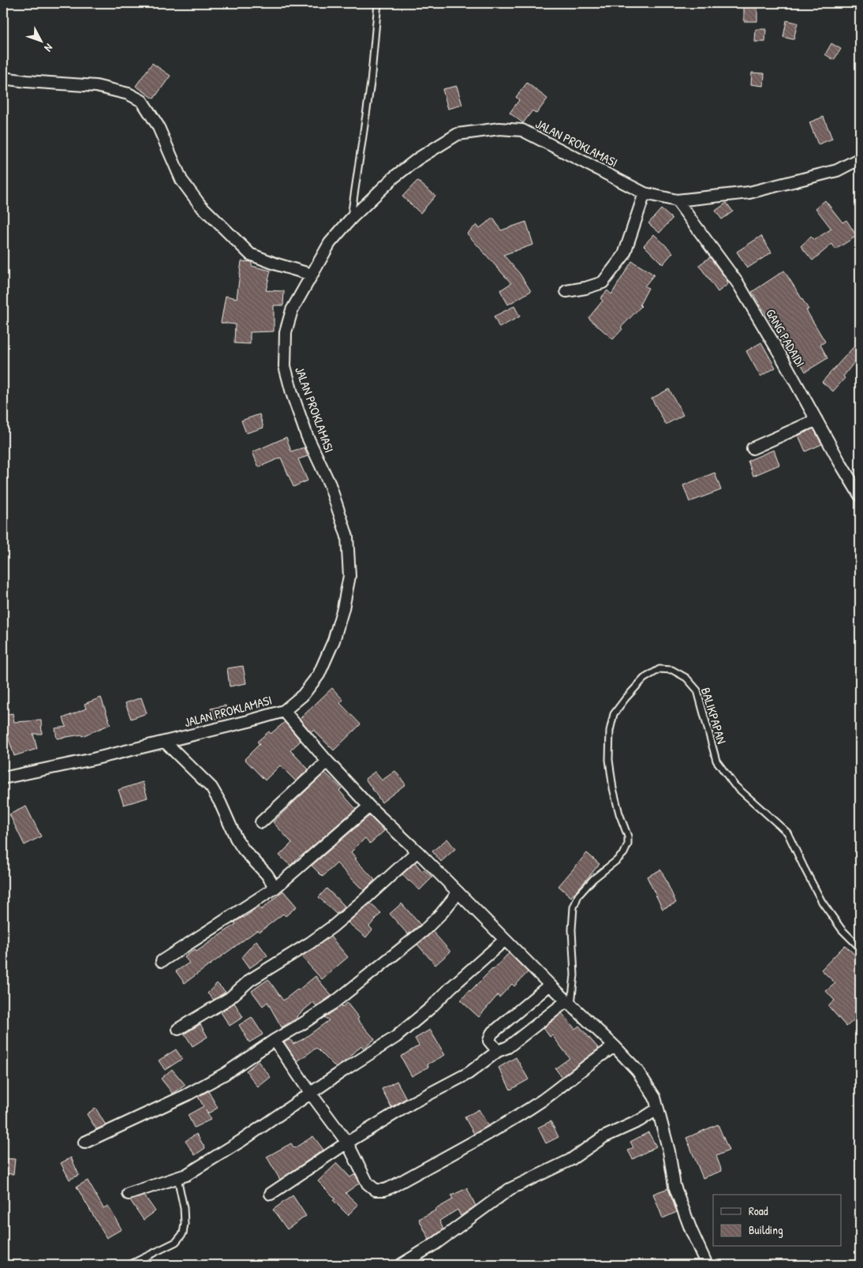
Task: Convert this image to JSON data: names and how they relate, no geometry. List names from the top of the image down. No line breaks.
{"streets":{"street":["JALAN PROKLAMASI","GANG PADAIDI"],"lane":["BALIKPAPAN"]},"crossings":[["JALAN PROKLAMASI","GANG PADAIDI"]],"legend":["Road","Building"],"north":"bottom right"}
